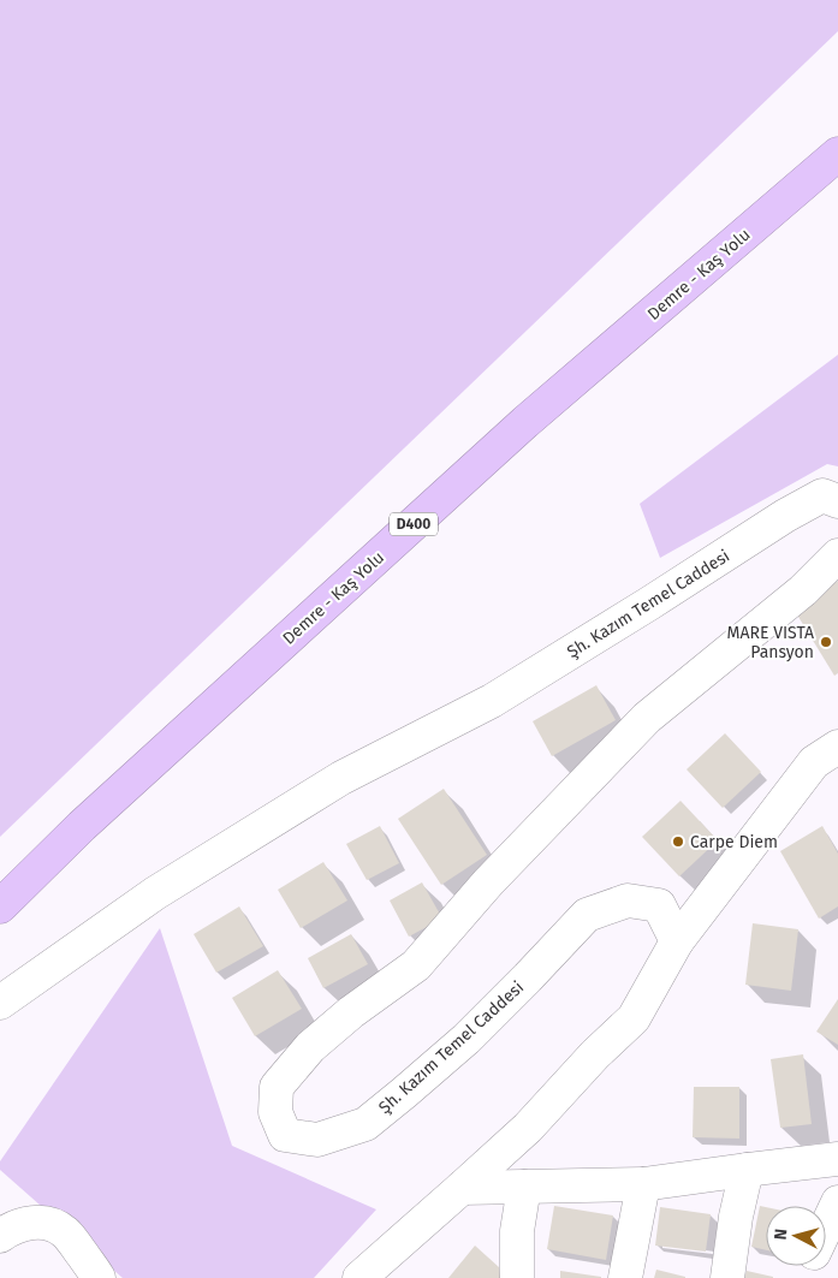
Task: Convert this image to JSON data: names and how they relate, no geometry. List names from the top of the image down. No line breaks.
{"streets":{"highway":["Demre - Kaş Yolu","D400"],"street":["Şh. Kazım Temel Caddesi"]},"places":["MARE VISTA Pansyon","Carpe Diem"],"north":"left"}
